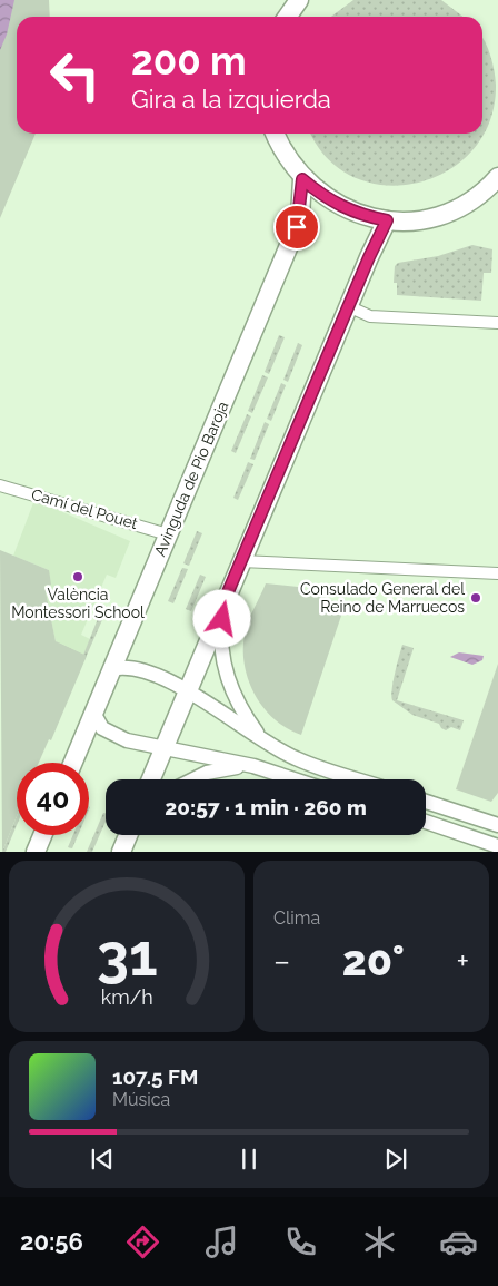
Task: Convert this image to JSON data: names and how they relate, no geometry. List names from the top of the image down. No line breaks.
{"streets":{"main road":["Avinguda de Pio Baroja"],"street":["Camí del Pouet"]},"crossings":[["Avinguda de Pio Baroja","Camí del Pouet"]],"places":["València Montessori School","Consulado General del Reino de Marruecos"],"page":{"turn":["200 m","Gira a la izquierda"],"limit":"40","trip":"20:57 · 1 min · 260 m","tile":"Clima","heat":["−","20°","+"],"song":["107.5 FM","Música"],"tabs":"20:56","gauge":["31","km/h"]}}
